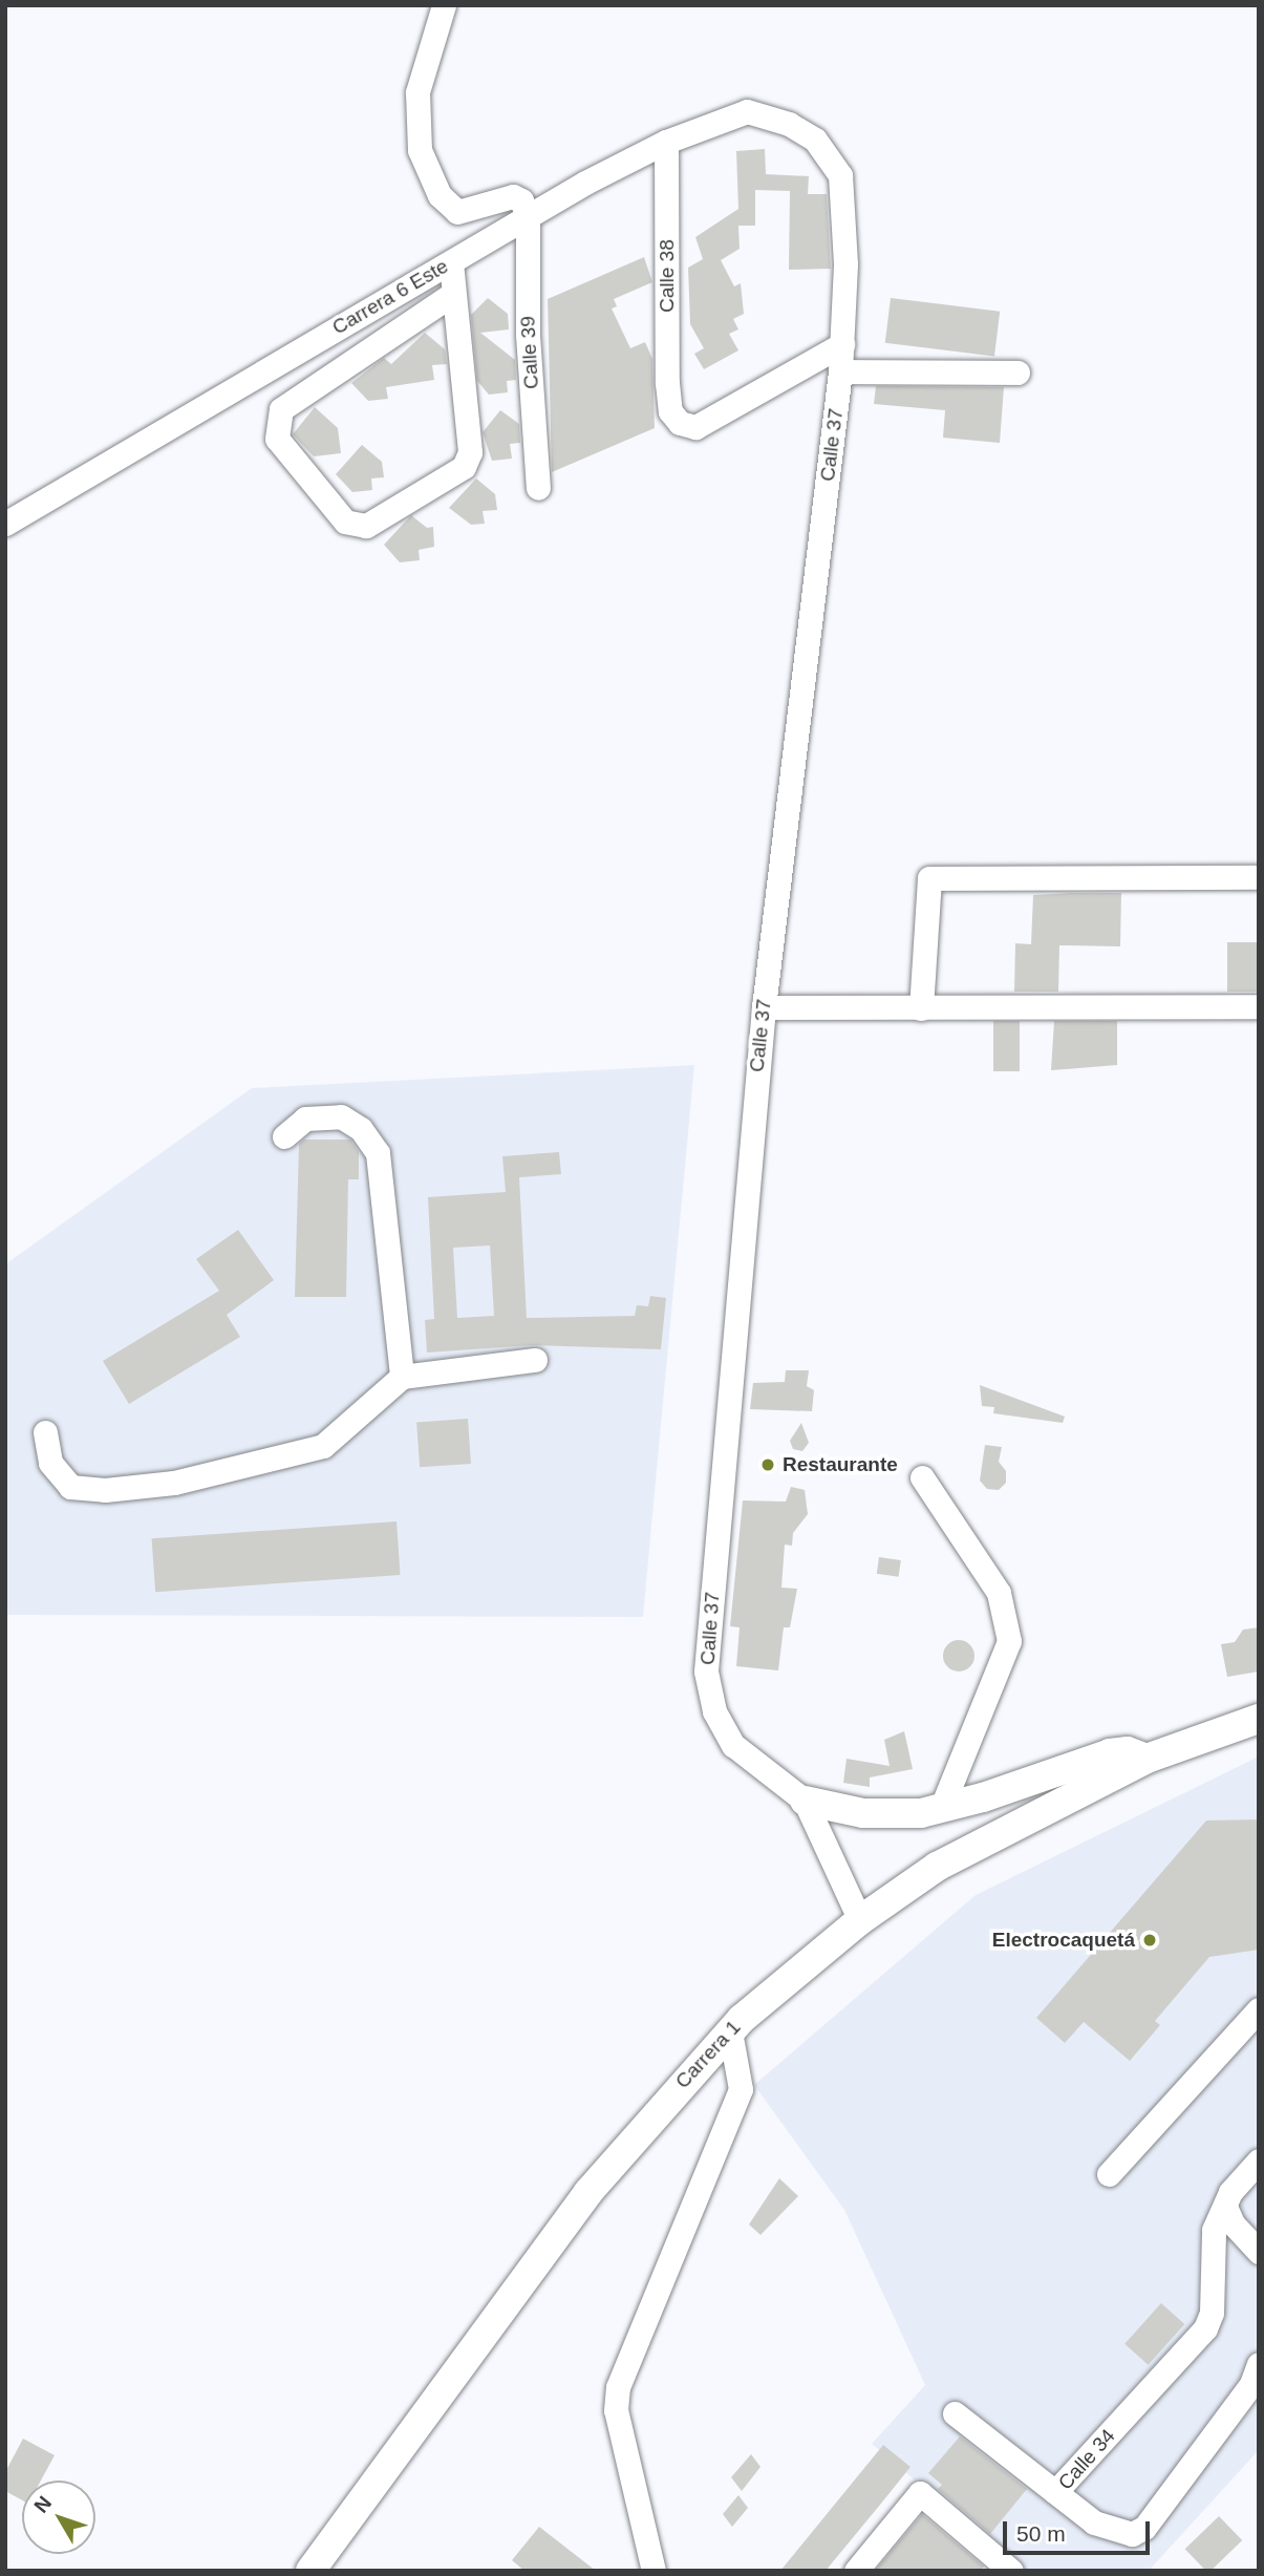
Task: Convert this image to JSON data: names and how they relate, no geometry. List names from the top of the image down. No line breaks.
{"streets":{"main road":["Carrera 1"],"street":["Calle 38","Carrera 6 Este","Calle 39","Calle 37","Calle 34"]},"crossings":[["Calle 38","Carrera 6 Este"],["Calle 38","Calle 37"],["Carrera 6 Este","Calle 39"],["Carrera 6 Este","Calle 37"],["Calle 37","Carrera 1"]],"places":["Restaurante","Electrocaquetá"],"scale_bar":"50 m","north":"top left"}
